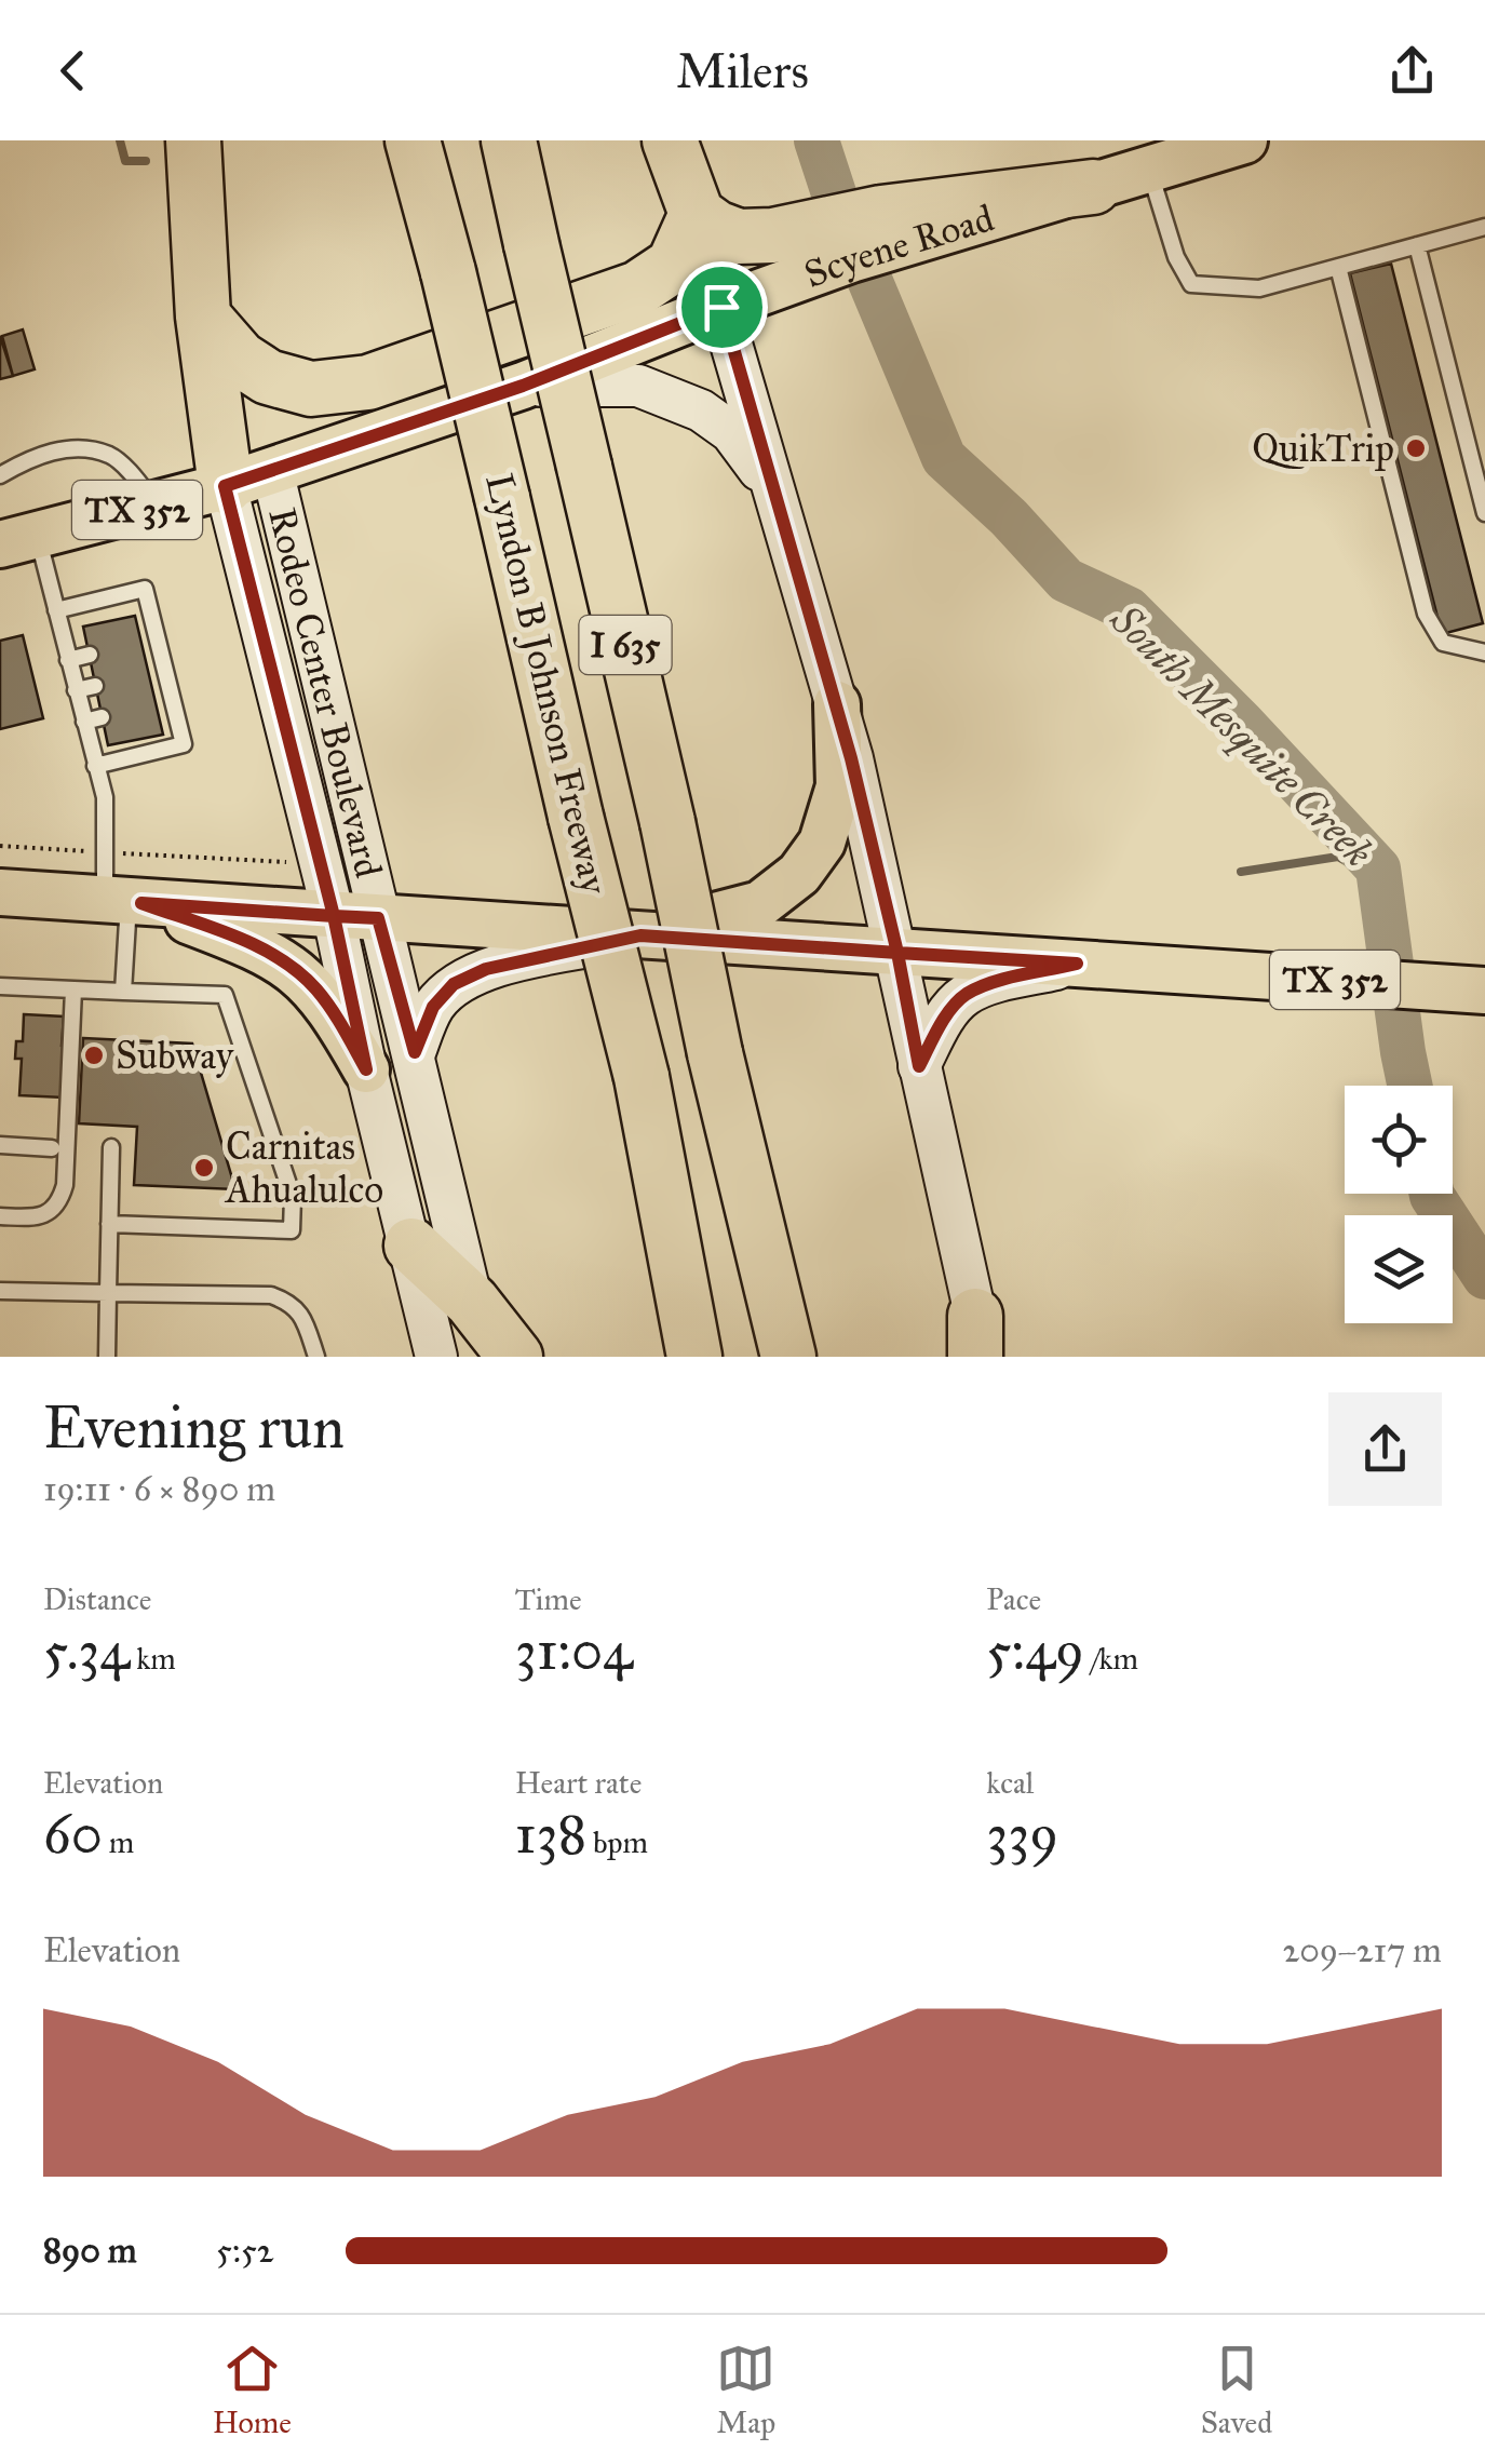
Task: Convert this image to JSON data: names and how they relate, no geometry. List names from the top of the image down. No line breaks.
{"streets":{"highway":["I 635","Lyndon B Johnson Freeway"],"main road":["Scyene Road","TX 352","Rodeo Center Boulevard"]},"crossings":[["Scyene Road","Rodeo Center Boulevard"],["TX 352","Rodeo Center Boulevard"]],"water":["South Mesquite Creek"],"places":["QuikTrip","Subway","Carnitas Ahualulco"],"page":{"header":"Milers","heading":["Evening run","19:11 · 6 × 890 m"],"stats":[["Distance","5.34 km"],["Time","31:04"],["Pace","5:49 /km"],["Elevation","60 m"],["Heart rate","138 bpm"],["kcal","339"]],"chart":["Elevation","209–217 m"],"list":[{"name":"890 m","note":"5:52"}],"tabs":["Home","Map","Saved"]}}
